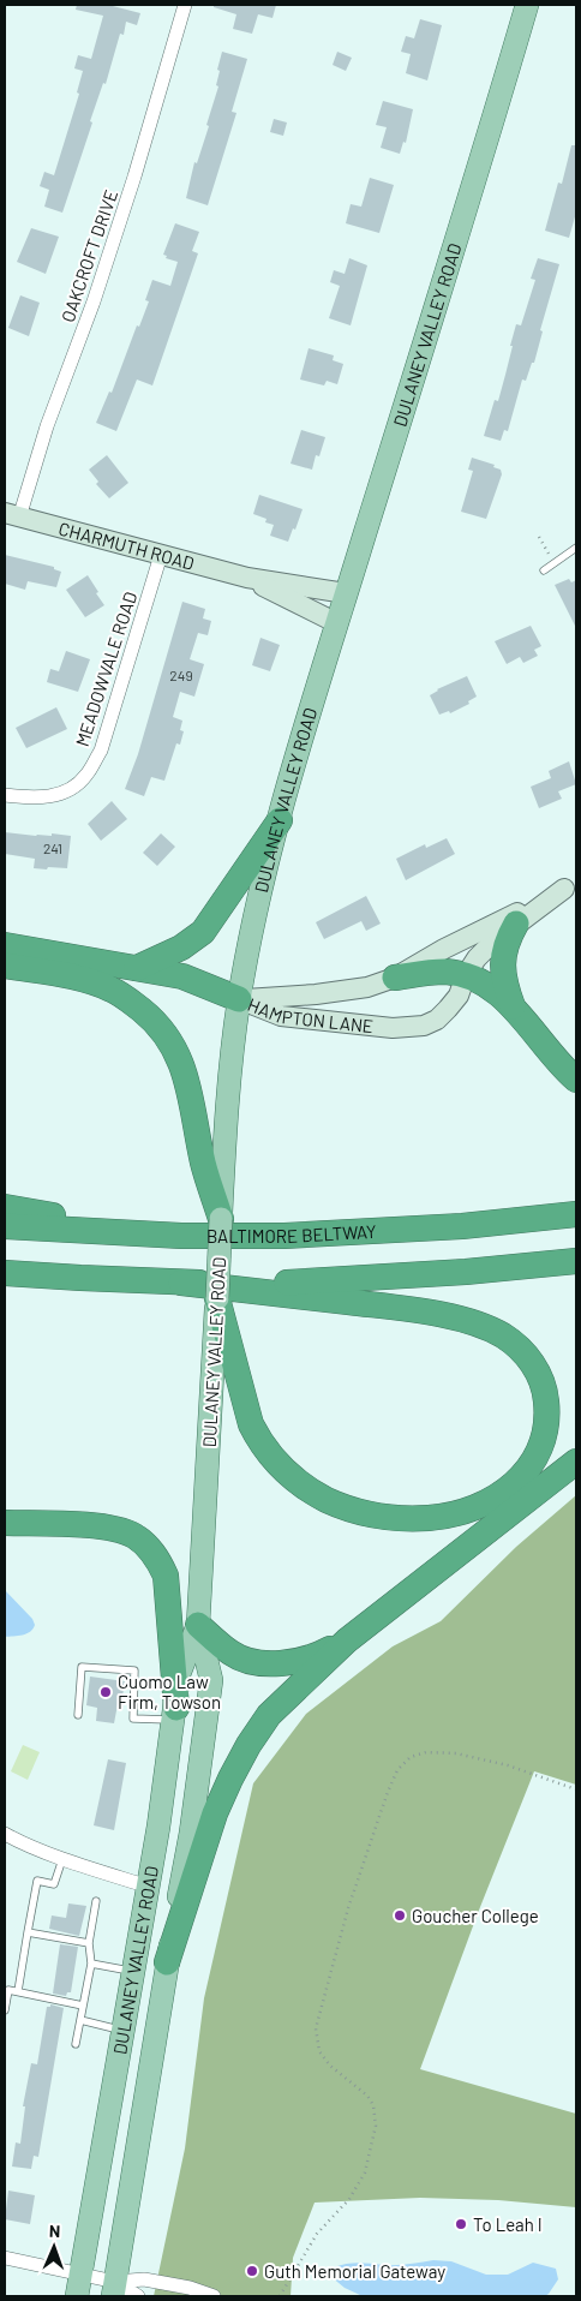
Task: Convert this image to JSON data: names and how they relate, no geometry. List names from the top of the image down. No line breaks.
{"streets":{"highway":["BALTIMORE BELTWAY"],"main road":["DULANEY VALLEY ROAD"],"street":["OAKCROFT DRIVE","CHARMUTH ROAD","MEADOWVALE ROAD","HAMPTON LANE"]},"crossings":[["OAKCROFT DRIVE","CHARMUTH ROAD"],["DULANEY VALLEY ROAD","CHARMUTH ROAD"],["DULANEY VALLEY ROAD","HAMPTON LANE"],["CHARMUTH ROAD","MEADOWVALE ROAD"]],"places":["Cuomo Law Firm, Towson","Goucher College","To Leah I","Guth Memorial Gateway"],"house_numbers":["249","241"],"north":"top"}
